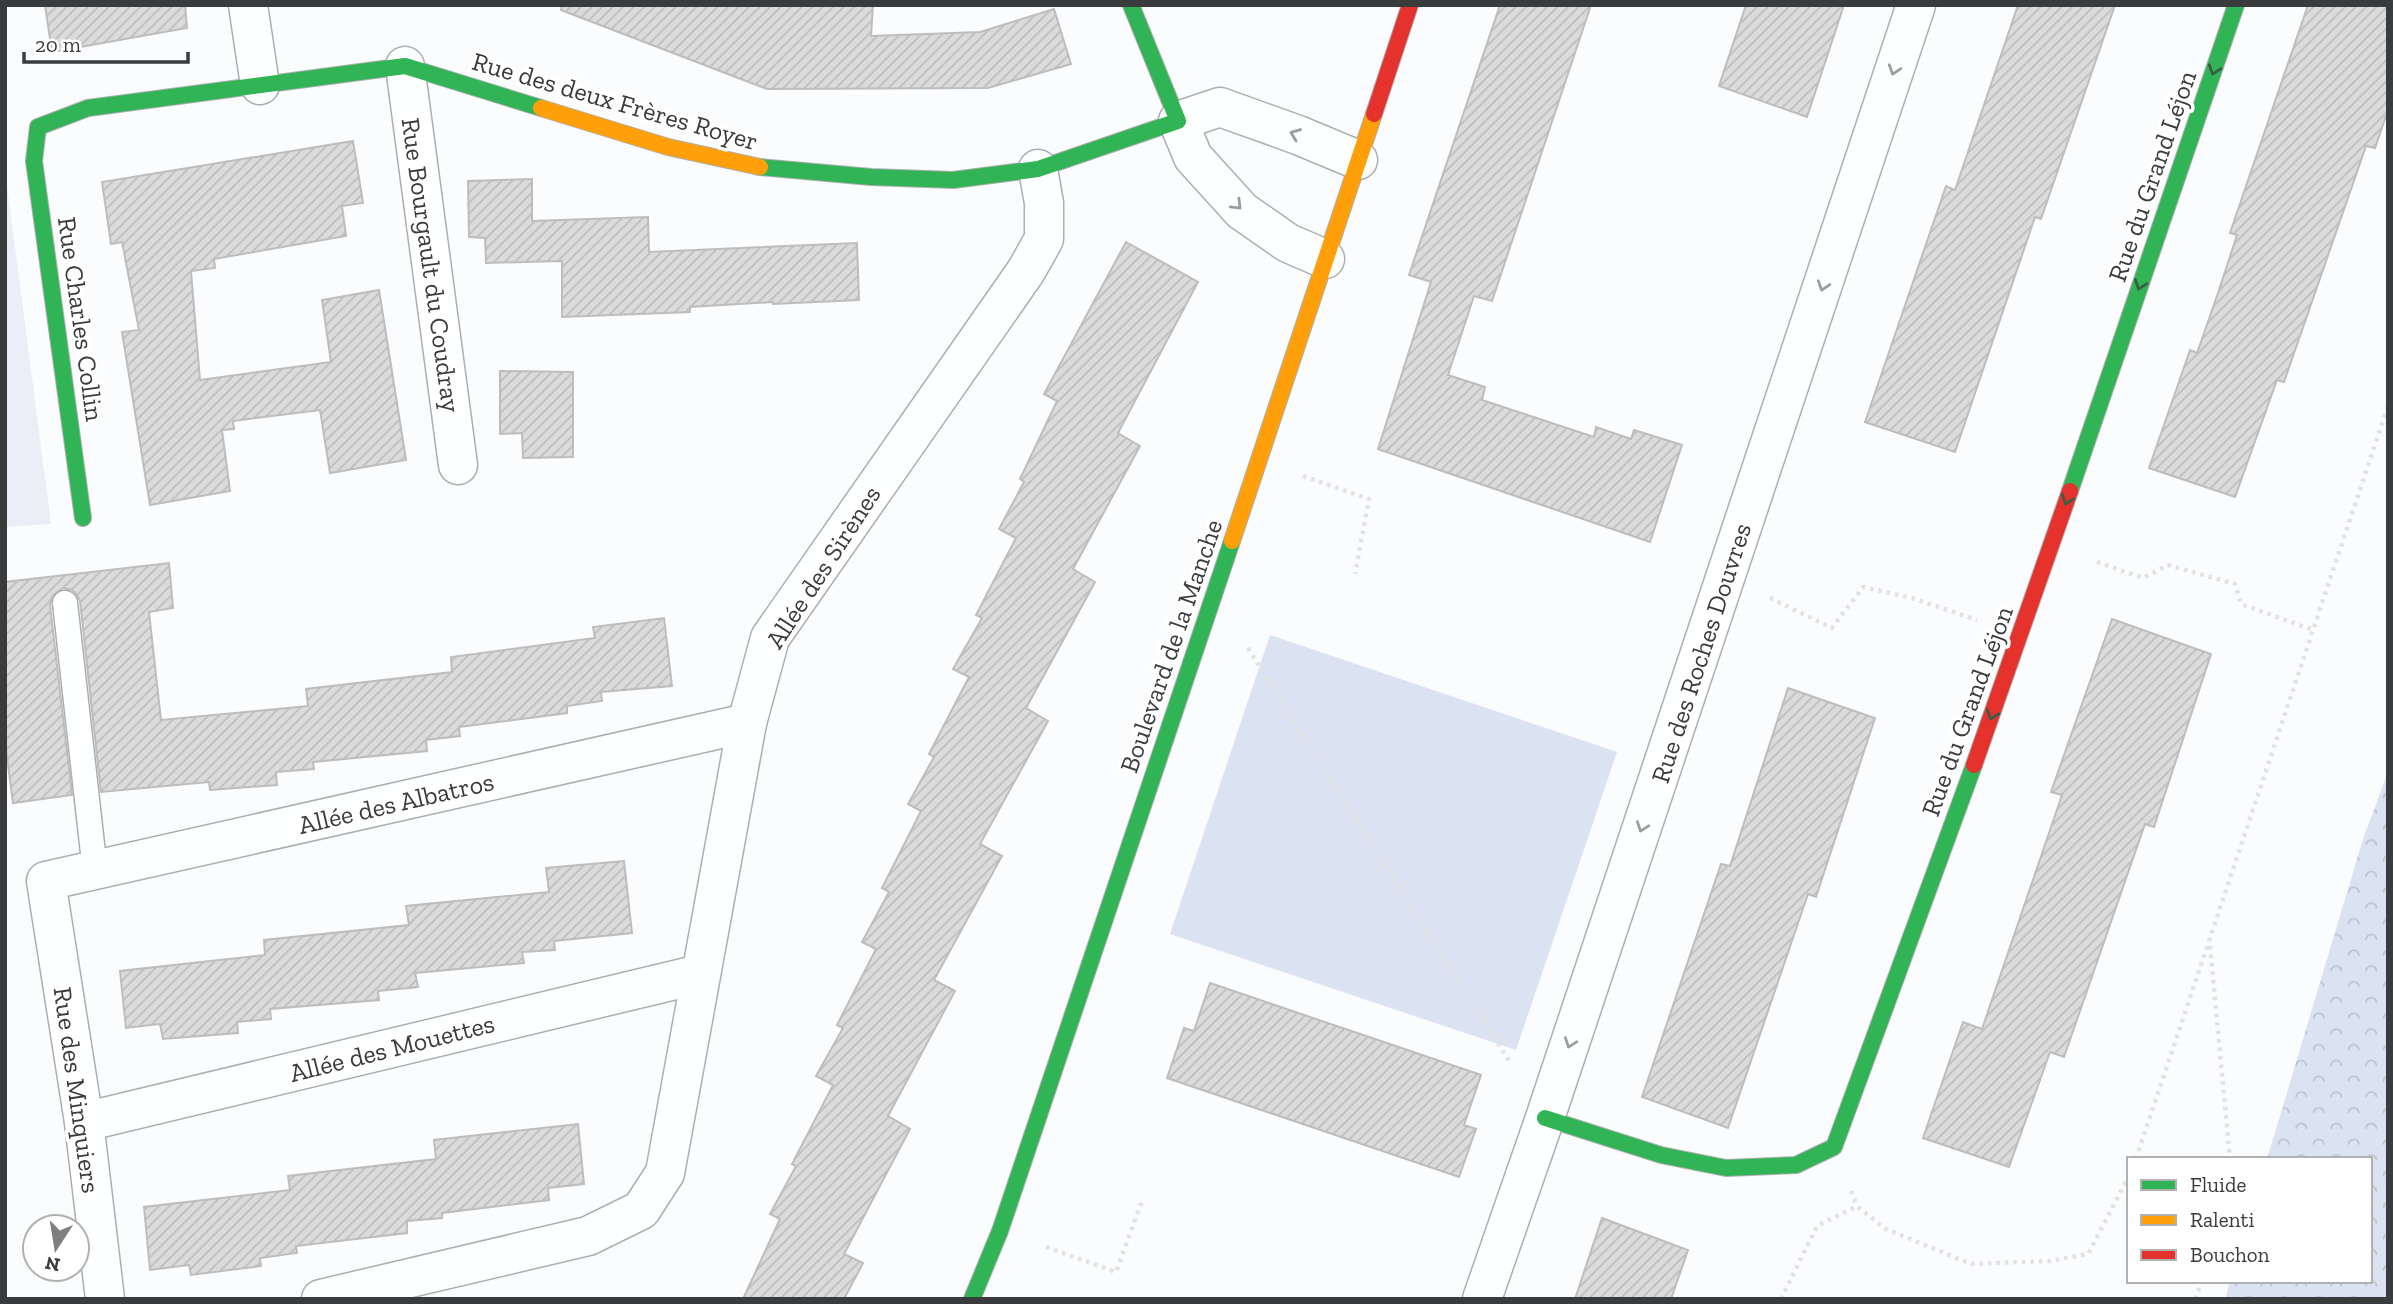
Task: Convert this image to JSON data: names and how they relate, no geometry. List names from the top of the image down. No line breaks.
{"streets":{"street":["Rue des deux Frères Royer","Rue du Grand Léjon","Rue Bourgault du Coudray","Rue Charles Collin","Allée des Sirènes","Boulevard de la Manche","Rue des Roches Douvres","Allée des Albatros","Allée des Mouettes","Rue des Minquiers"]},"crossings":[["Rue des deux Frères Royer","Rue Bourgault du Coudray"],["Rue des deux Frères Royer","Rue Charles Collin"],["Rue des deux Frères Royer","Allée des Sirènes"],["Rue du Grand Léjon","Rue des Roches Douvres"],["Allée des Sirènes","Allée des Albatros"],["Allée des Sirènes","Allée des Mouettes"],["Allée des Albatros","Rue des Minquiers"],["Allée des Mouettes","Rue des Minquiers"]],"one_way":["Rue du Grand Léjon","Rue des Roches Douvres"],"legend":["Fluide","Ralenti","Bouchon"],"scale_bar":"20 m","north":"bottom"}
